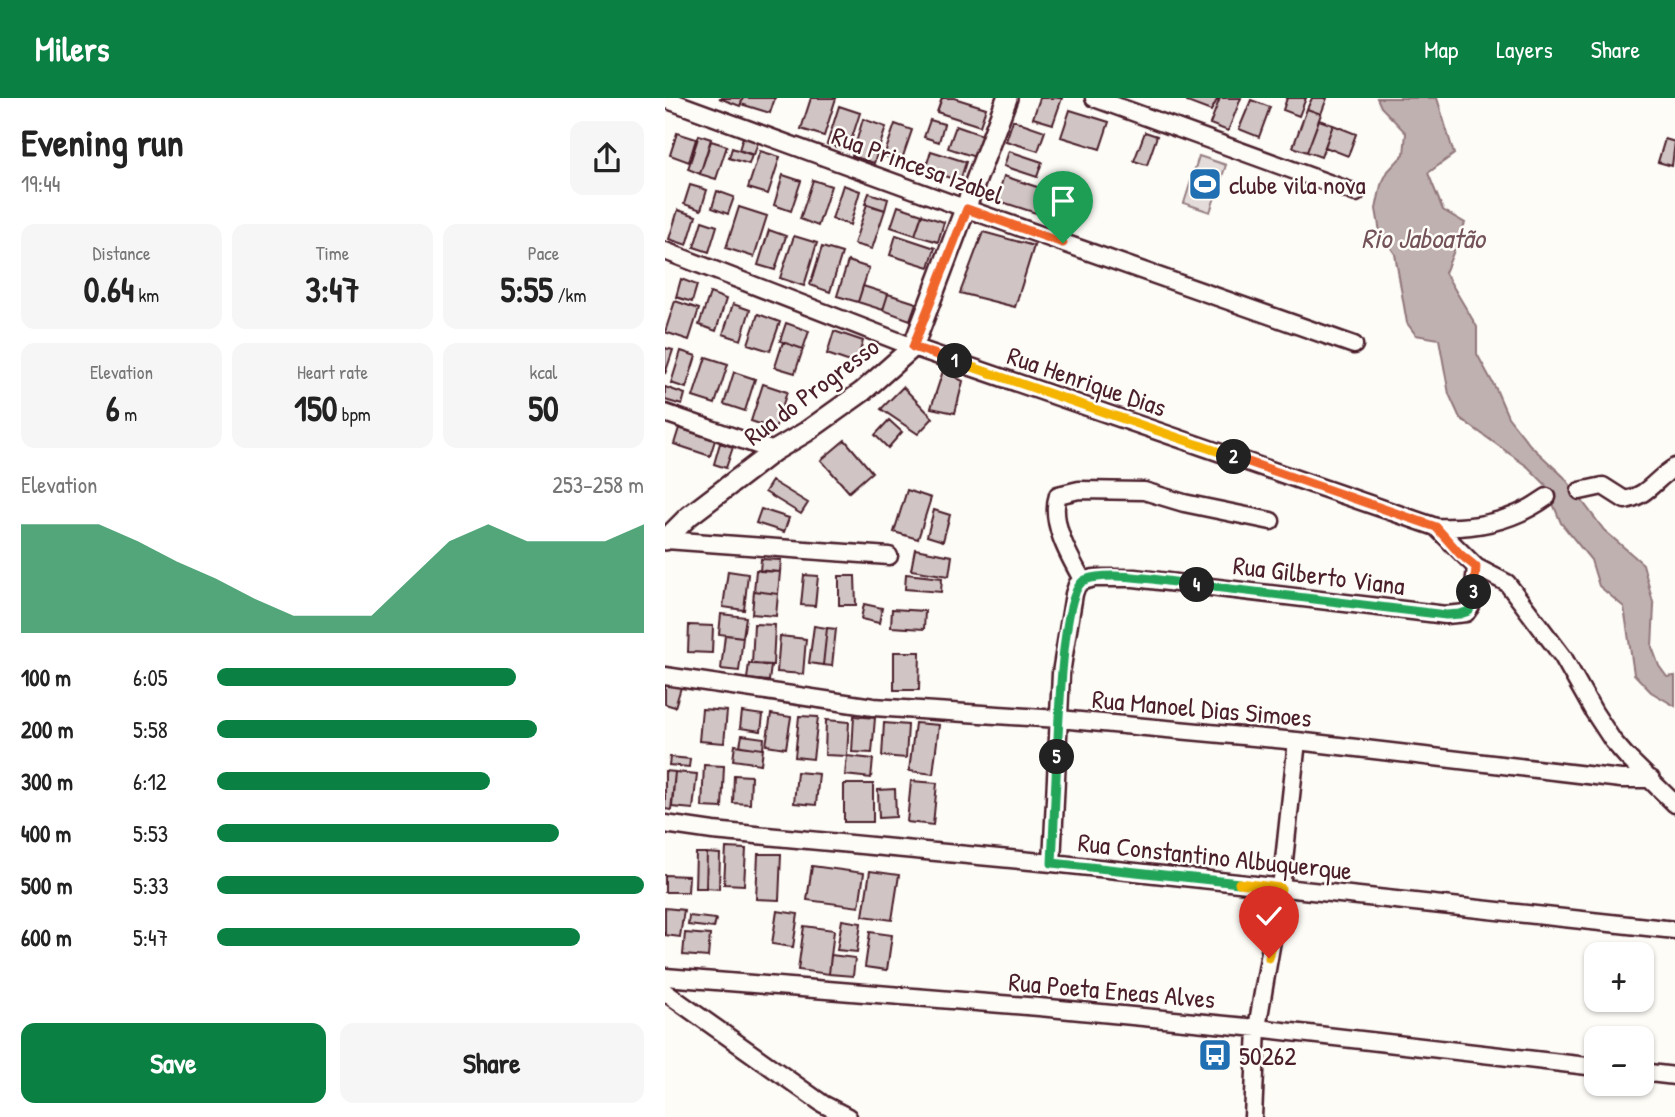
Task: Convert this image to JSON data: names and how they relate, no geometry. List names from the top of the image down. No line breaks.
{"streets":{"street":["Rua Princesa Izabel","Rua Henrique Dias","Rua do Progresso","Rua Gilberto Viana","Rua Manoel Dias Simoes","Rua Constantino Albuquerque","Rua Poeta Eneas Alves"]},"crossings":[["Rua Princesa Izabel","Rua do Progresso"],["Rua Henrique Dias","Rua do Progresso"]],"water":["Rio Jaboatão"],"places":{"sports":["clube vila nova"],"bus stop":["50262"]},"page":{"header":"Milers","nav":["Map","Layers","Share"],"heading":["Evening run","19:44"],"stats":[["Distance","0.64 km"],["Time","3:47"],["Pace","5:55 /km"],["Elevation","6 m"],["Heart rate","150 bpm"],["kcal","50"]],"pins":["1","2","4","3","5"],"chart":["Elevation","253–258 m"],"list":[{"name":"100 m","note":"6:05"},{"name":"200 m","note":"5:58"},{"name":"300 m","note":"6:12"},{"name":"400 m","note":"5:53"},{"name":"500 m","note":"5:33"},{"name":"600 m","note":"5:47"}],"map_buttons":["+","−"],"buttons":["Save","Share"]}}
